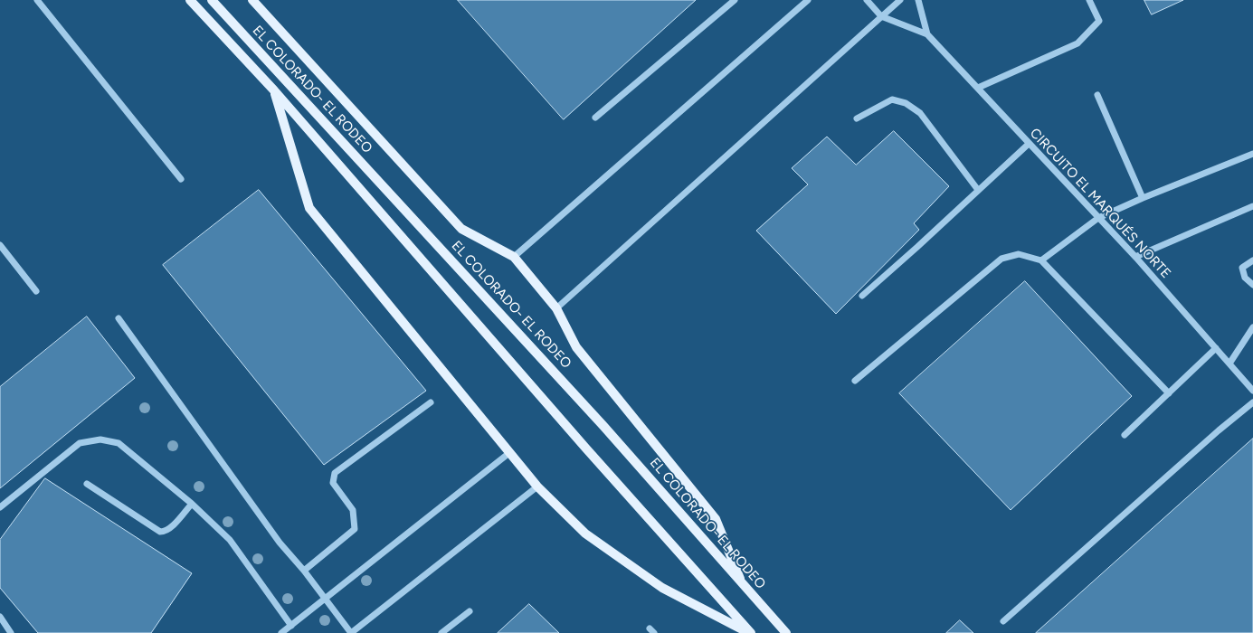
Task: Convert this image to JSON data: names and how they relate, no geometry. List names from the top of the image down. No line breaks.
{"streets":{"main road":["EL COLORADO- EL RODEO"],"street":["CIRCUITO EL MARQUÉS NORTE"]}}
